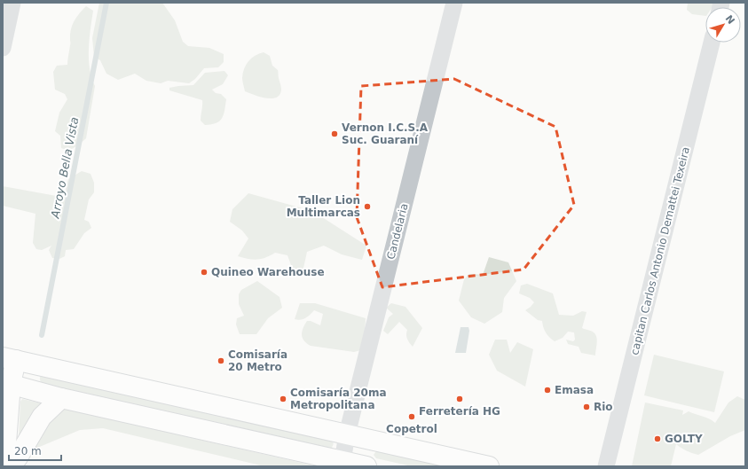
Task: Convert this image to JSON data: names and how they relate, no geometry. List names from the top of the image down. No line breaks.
{"streets":{"street":["Candelaria","capitan Carlos Antonio Demattei Texeira"]},"water":["Arroyo Bella Vista"],"places":["Vernon I.C.S.A Suc. Guaraní","Taller Lion Multimarcas","Quineo Warehouse","Comisaría 20 Metro","Emasa","Comisaría 20ma Metropolitana","Ferretería HG","Rio","Copetrol","GOLTY"],"scale_bar":"20 m","north":"top right"}
